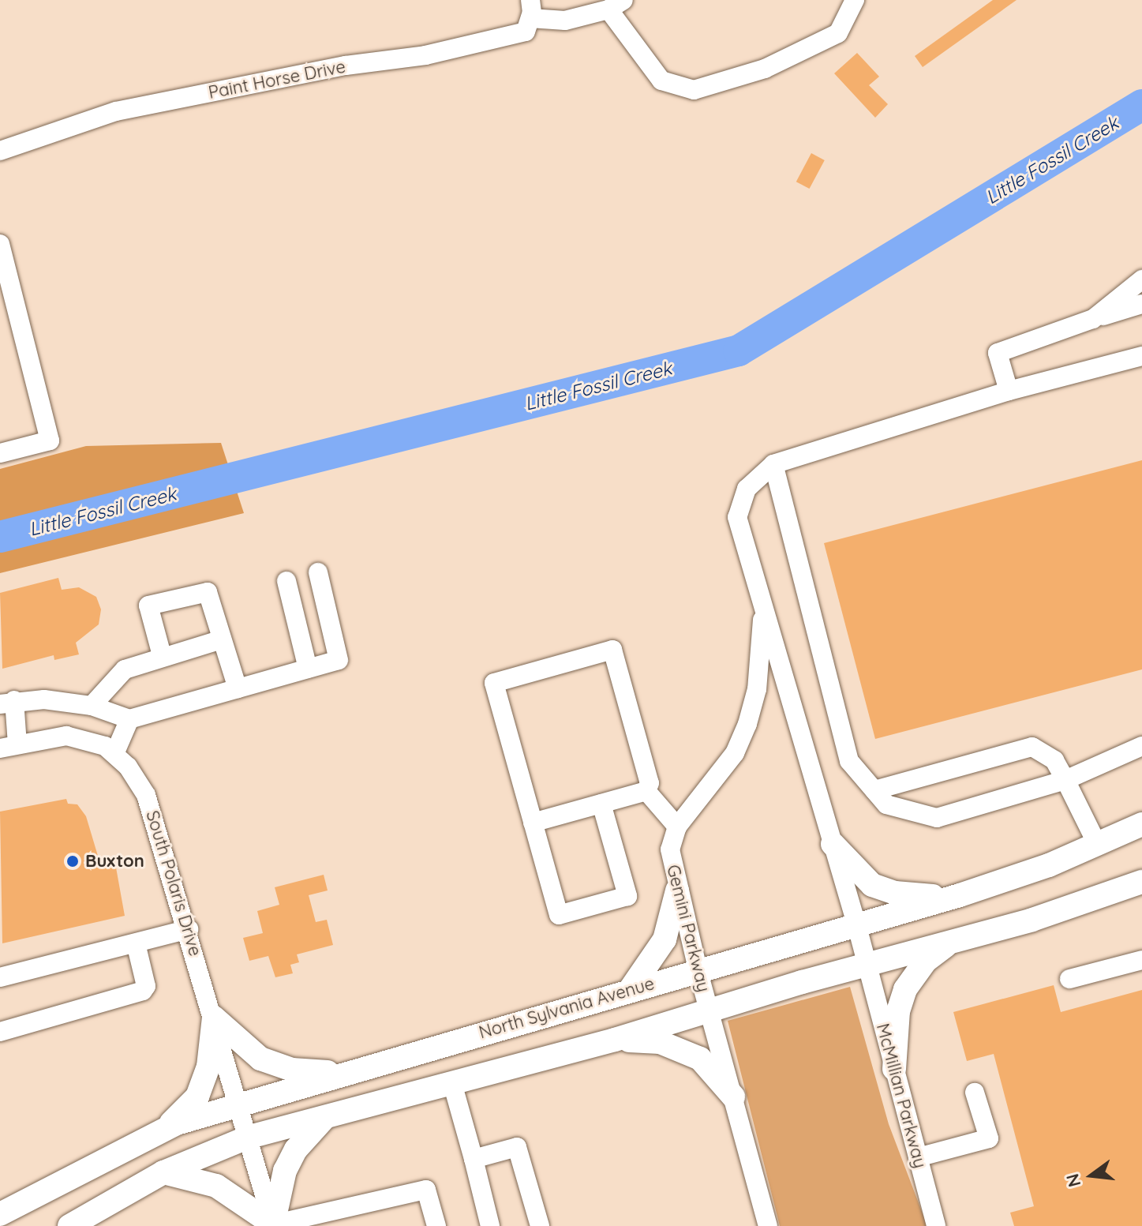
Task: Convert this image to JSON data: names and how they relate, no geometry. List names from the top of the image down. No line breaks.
{"streets":{"main road":["North Sylvania Avenue"],"street":["Paint Horse Drive","South Polaris Drive","Gemini Parkway","McMillian Parkway"]},"crossings":[["South Polaris Drive","North Sylvania Avenue"],["Gemini Parkway","North Sylvania Avenue"],["Gemini Parkway","McMillian Parkway"]],"water":["Little Fossil Creek"],"places":["Buxton"],"north":"left"}
